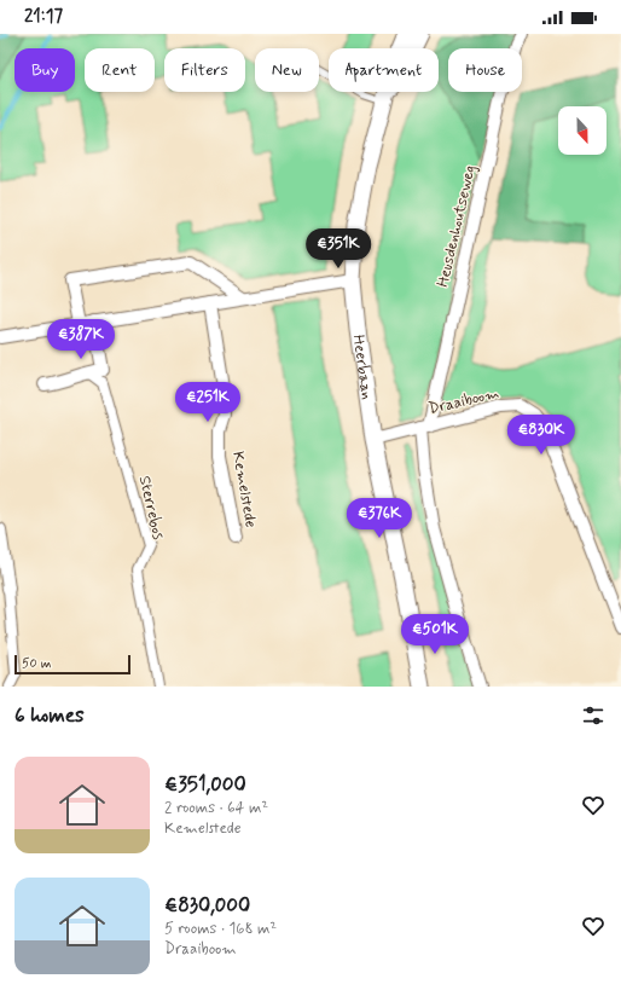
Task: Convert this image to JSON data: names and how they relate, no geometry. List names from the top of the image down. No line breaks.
{"streets":{"street":["Heusdenhoutseweg","Heerbaan","Draaiboom","Kemelstede","Sterrebos"]},"crossings":[["Heusdenhoutseweg","Draaiboom"],["Heerbaan","Draaiboom"]],"scale_bar":"50 m","north":"bottom","page":{"status":"21:17","chip":["Buy","Rent","Filters","New","Apartment","House"],"price":["€351K","€387K","€251K","€830K","€376K","€501K"],"scale":"50 m","heading":"6 homes","list":[{"name":"€351,000","note":"2 rooms · 64 m² · Kemelstede"},{"name":"€830,000","note":"5 rooms · 168 m² · Draaiboom"}]}}
